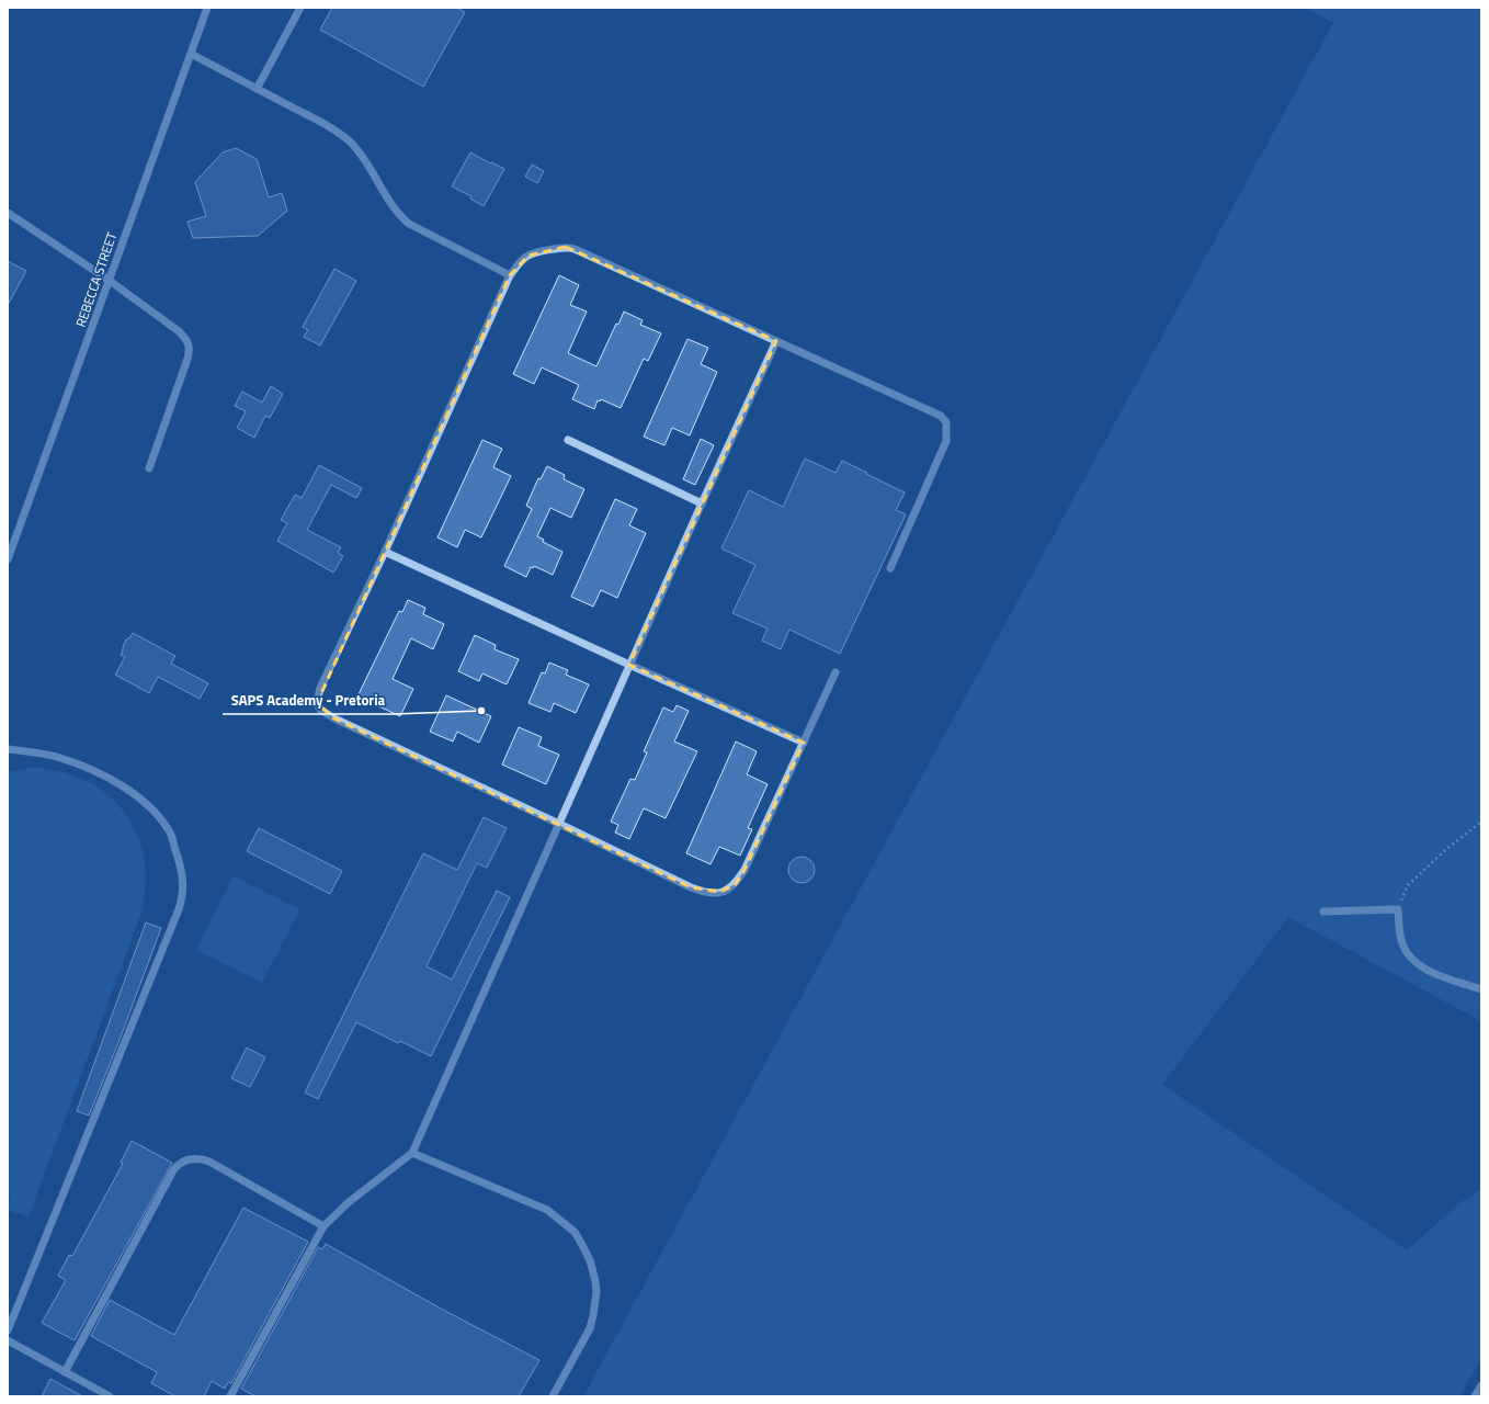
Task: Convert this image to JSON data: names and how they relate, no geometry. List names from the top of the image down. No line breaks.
{"streets":{"street":["REBECCA STREET"]},"places":["SAPS Academy - Pretoria"]}
